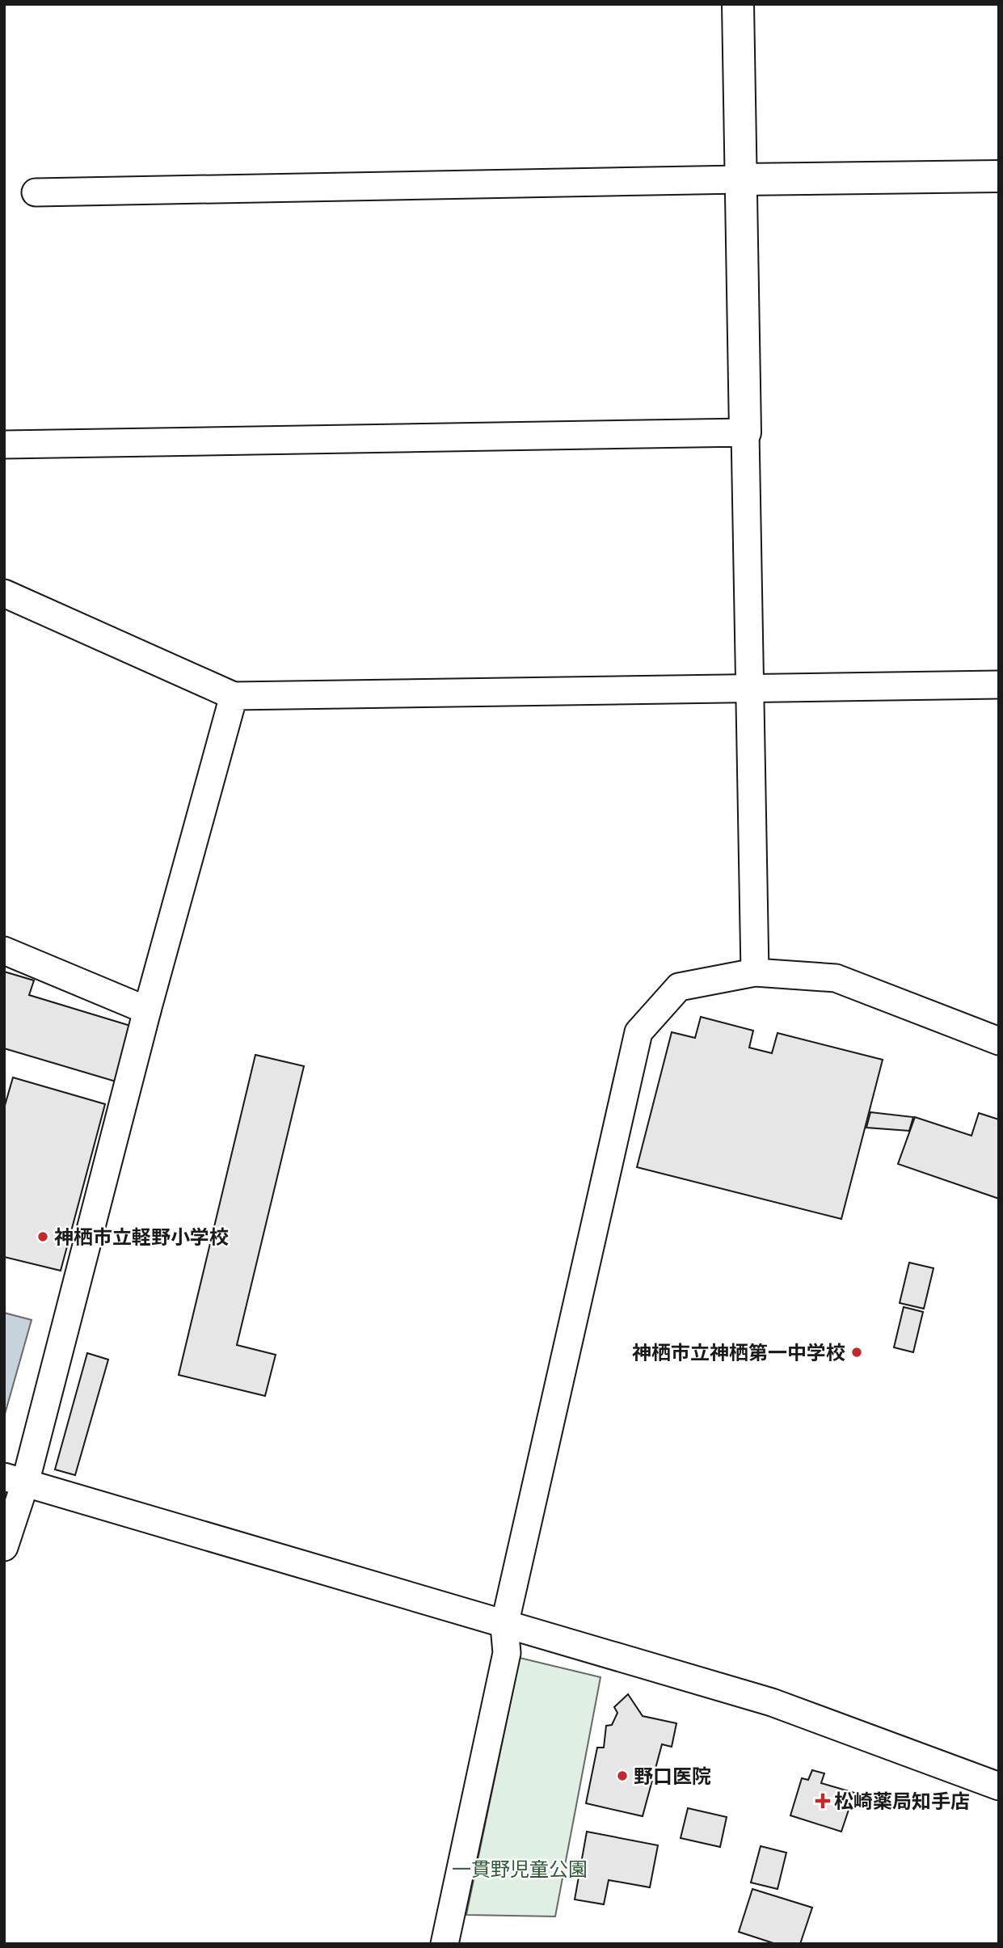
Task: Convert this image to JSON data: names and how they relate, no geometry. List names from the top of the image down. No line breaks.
{"parks":["一貫野児童公園"],"places":{"other":["神栖市立軽野小学校","神栖市立神栖第一中学校","野口医院"],"health":["松崎薬局知手店"]}}
